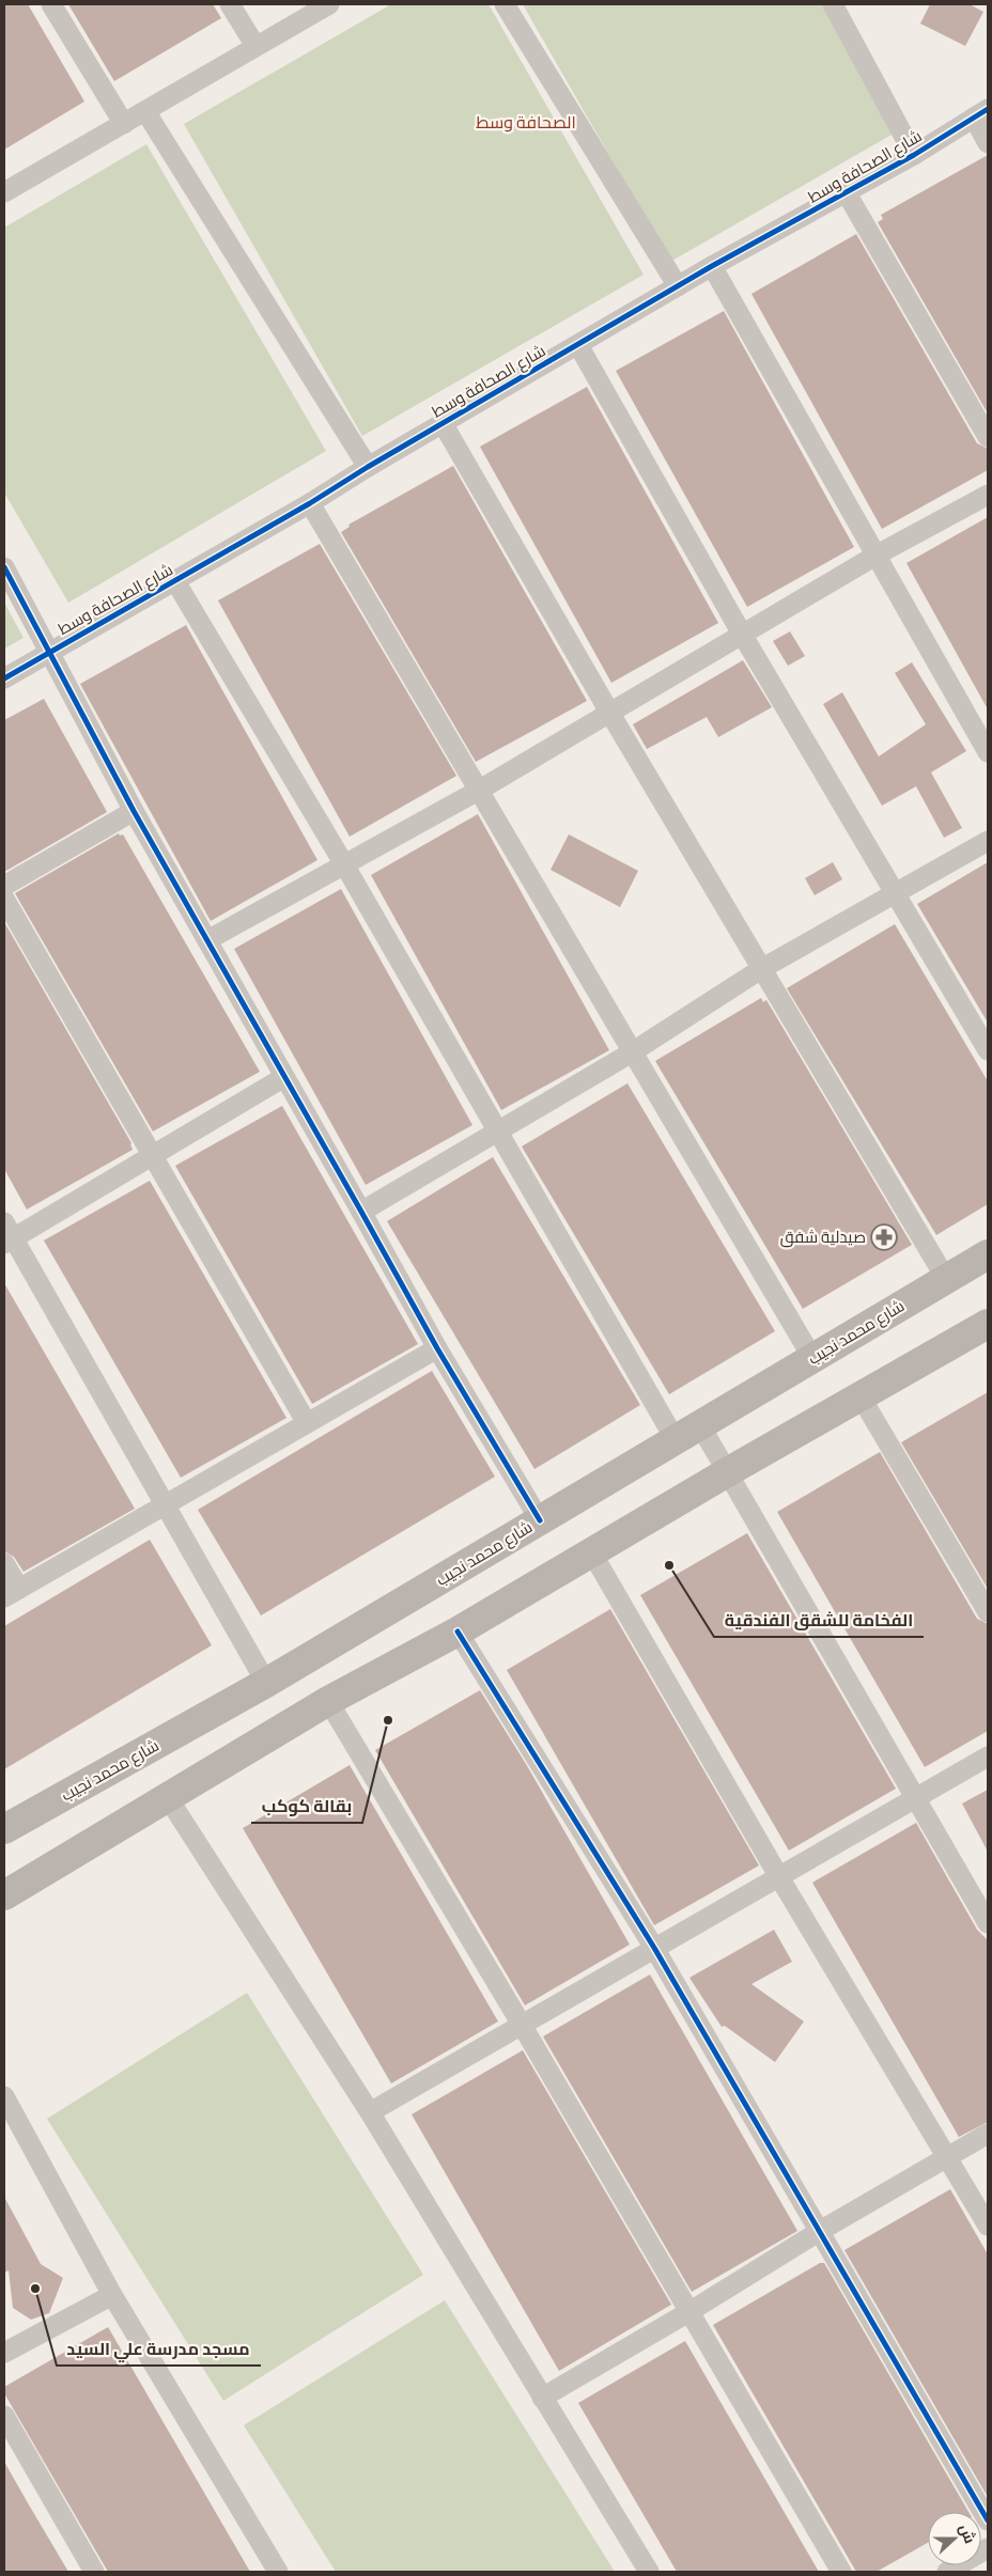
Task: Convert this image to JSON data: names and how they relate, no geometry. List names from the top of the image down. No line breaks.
{"streets":{"main road":["شارع محمد نجيب"],"street":["شارع الصحافة وسط"]},"districts":["الصحافة وسط"],"places":{"pharmacy":["صيدلية شفق"],"other":["الفخامة للشقق الفندقية","بقالة كوكب","مسجد مدرسة علي السيد"]},"north":"right"}
